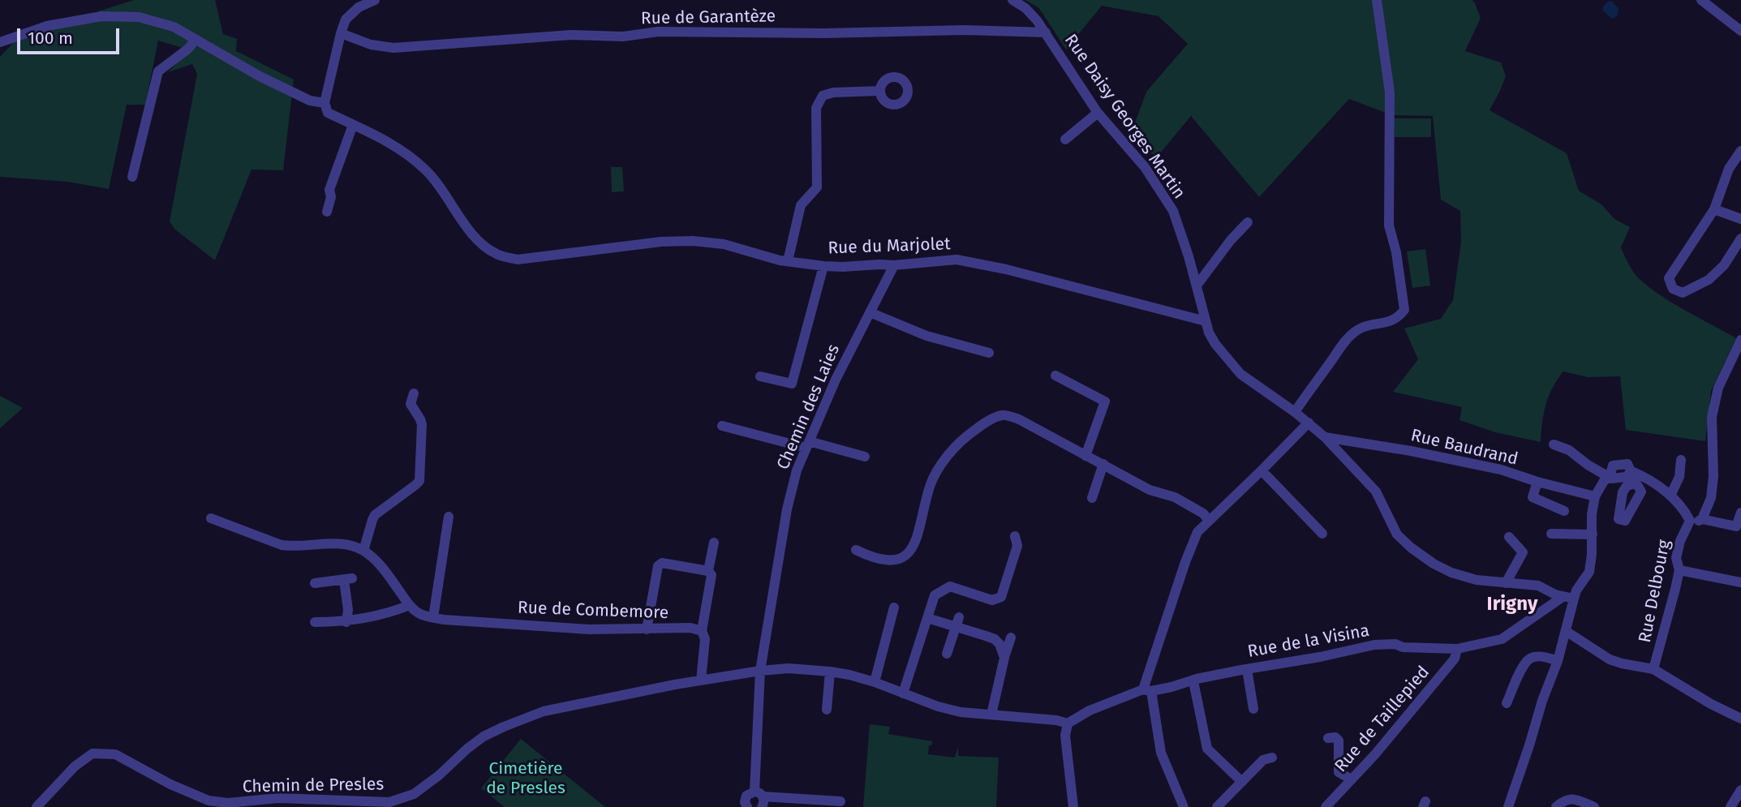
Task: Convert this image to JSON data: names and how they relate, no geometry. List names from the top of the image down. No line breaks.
{"streets":{"street":["Rue de Garantèze","Rue Daisy Georges Martin","Rue du Marjolet","Chemin des Laies","Rue Baudrand","Rue Delbourg","Rue de Combemore","Rue de la Visina","Rue de Taillepied","Chemin de Presles"]},"crossings":[["Rue de Garantèze","Rue Daisy Georges Martin"],["Rue Daisy Georges Martin","Rue du Marjolet"],["Rue Daisy Georges Martin","Rue Baudrand"],["Rue Daisy Georges Martin","Rue de la Visina"],["Rue du Marjolet","Chemin des Laies"],["Chemin des Laies","Chemin de Presles"],["Rue de la Visina","Rue de Taillepied"],["Rue de la Visina","Chemin de Presles"]],"districts":["Irigny"],"parks":["Cimetière de Presles"],"scale_bar":"100 m"}
